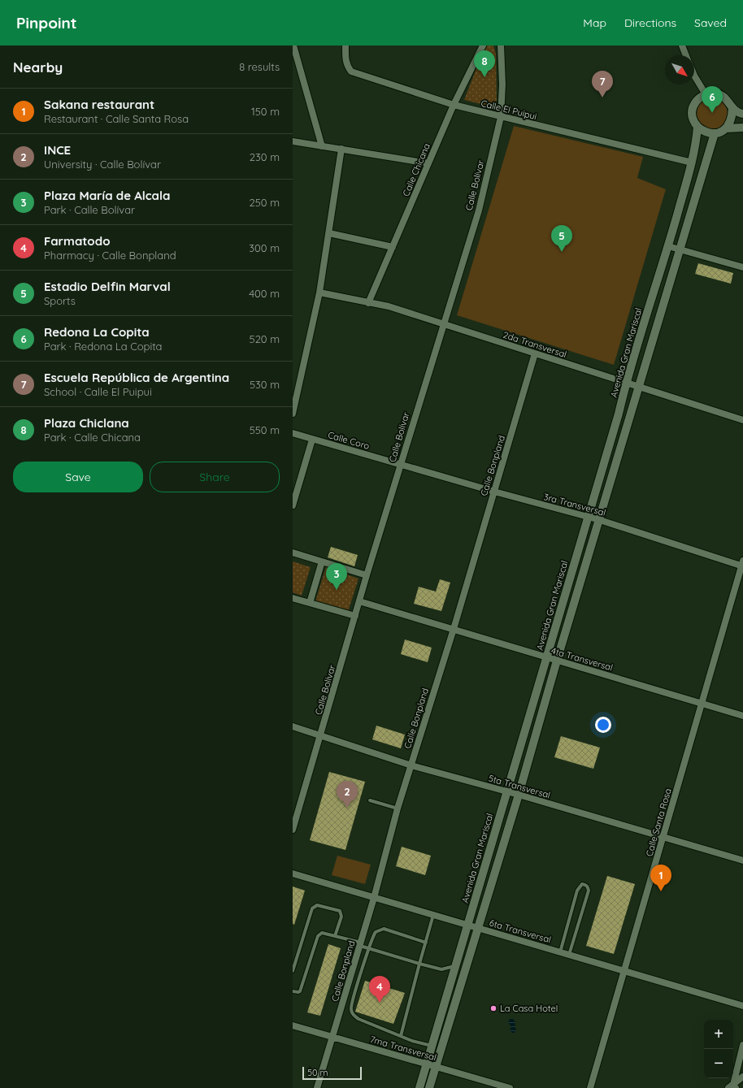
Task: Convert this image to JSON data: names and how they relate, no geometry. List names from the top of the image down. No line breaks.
{"streets":{"street":["Calle El Puipui","Calle Chicana","Calle Bolívar","2da Transversal","Avenida Gran Mariscal","Calle Coro","Calle Bonpland","3ra Transversal","4ta Transversal","5ta Transversal","Calle Santa Rosa","6ta Transversal","7ma Transversal"]},"crossings":[["Calle El Puipui","Calle Chicana"],["Calle El Puipui","Calle Bolívar"],["Calle El Puipui","Avenida Gran Mariscal"],["Calle Chicana","2da Transversal"],["Calle Bolívar","2da Transversal"],["Calle Bolívar","Calle Coro"],["Calle Bolívar","3ra Transversal"],["Calle Bolívar","4ta Transversal"],["Calle Bolívar","5ta Transversal"],["2da Transversal","Avenida Gran Mariscal"],["2da Transversal","Calle Bonpland"],["Avenida Gran Mariscal","3ra Transversal"],["Avenida Gran Mariscal","4ta Transversal"],["Avenida Gran Mariscal","5ta Transversal"],["Avenida Gran Mariscal","6ta Transversal"],["Avenida Gran Mariscal","7ma Transversal"],["Calle Coro","3ra Transversal"],["Calle Bonpland","3ra Transversal"],["Calle Bonpland","4ta Transversal"],["Calle Bonpland","5ta Transversal"],["Calle Bonpland","6ta Transversal"],["Calle Bonpland","7ma Transversal"],["3ra Transversal","Calle Santa Rosa"],["4ta Transversal","Calle Santa Rosa"],["5ta Transversal","Calle Santa Rosa"],["Calle Santa Rosa","6ta Transversal"]],"places":["La Casa Hotel"],"scale_bar":"50 m","north":"bottom right","page":{"header":"Pinpoint","nav":["Map","Directions","Saved"],"heading":["Nearby","8 results"],"pins":["8","7","6","5","3","2","1","4"],"list":[{"mark":"1","name":"Sakana restaurant","note":"Restaurant · Calle Santa Rosa","value":"150 m"},{"mark":"2","name":"INCE","note":"University · Calle Bolívar","value":"230 m"},{"mark":"3","name":"Plaza María de Alcala","note":"Park · Calle Bolívar","value":"250 m"},{"mark":"4","name":"Farmatodo","note":"Pharmacy · Calle Bonpland","value":"300 m"},{"mark":"5","name":"Estadio Delfin Marval","note":"Sports","value":"400 m"},{"mark":"6","name":"Redona La Copita","note":"Park · Redona La Copita","value":"520 m"},{"mark":"7","name":"Escuela República de Argentina","note":"School · Calle El Puipui","value":"530 m"},{"mark":"8","name":"Plaza Chiclana","note":"Park · Calle Chicana","value":"550 m"}],"buttons":["Save","Share"],"map_buttons":["+","−"],"scale":"50 m"}}
